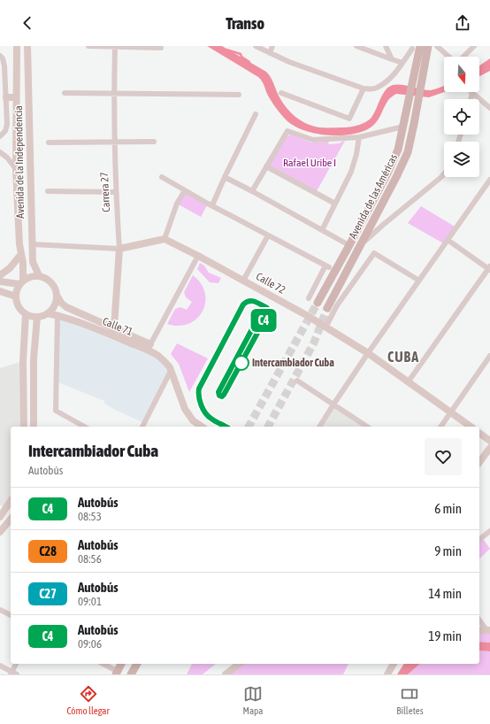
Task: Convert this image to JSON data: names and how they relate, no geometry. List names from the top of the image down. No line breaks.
{"streets":{"main road":["Avenida de la Independencia","Carrera 27","Avenida de las Américas","Calle 72","Calle 71"]},"crossings":[["Avenida de la Independencia","Calle 71"],["Carrera 27","Calle 71"]],"districts":["CUBA"],"parks":["Rafael Uribe I"],"places":["Intercambiador Cuba"],"lines":["bus line C4"],"north":"bottom","page":{"header":"Transo","on_map":"C4","heading":["Intercambiador Cuba","Autobús"],"list":[{"mark":"C4","name":"Autobús","note":"08:53","value":"6 min"},{"mark":"C28","name":"Autobús","note":"08:56","value":"9 min"},{"mark":"C27","name":"Autobús","note":"09:01","value":"14 min"},{"mark":"C4","name":"Autobús","note":"09:06","value":"19 min"}],"tabs":["Cómo llegar","Mapa","Billetes"]}}
